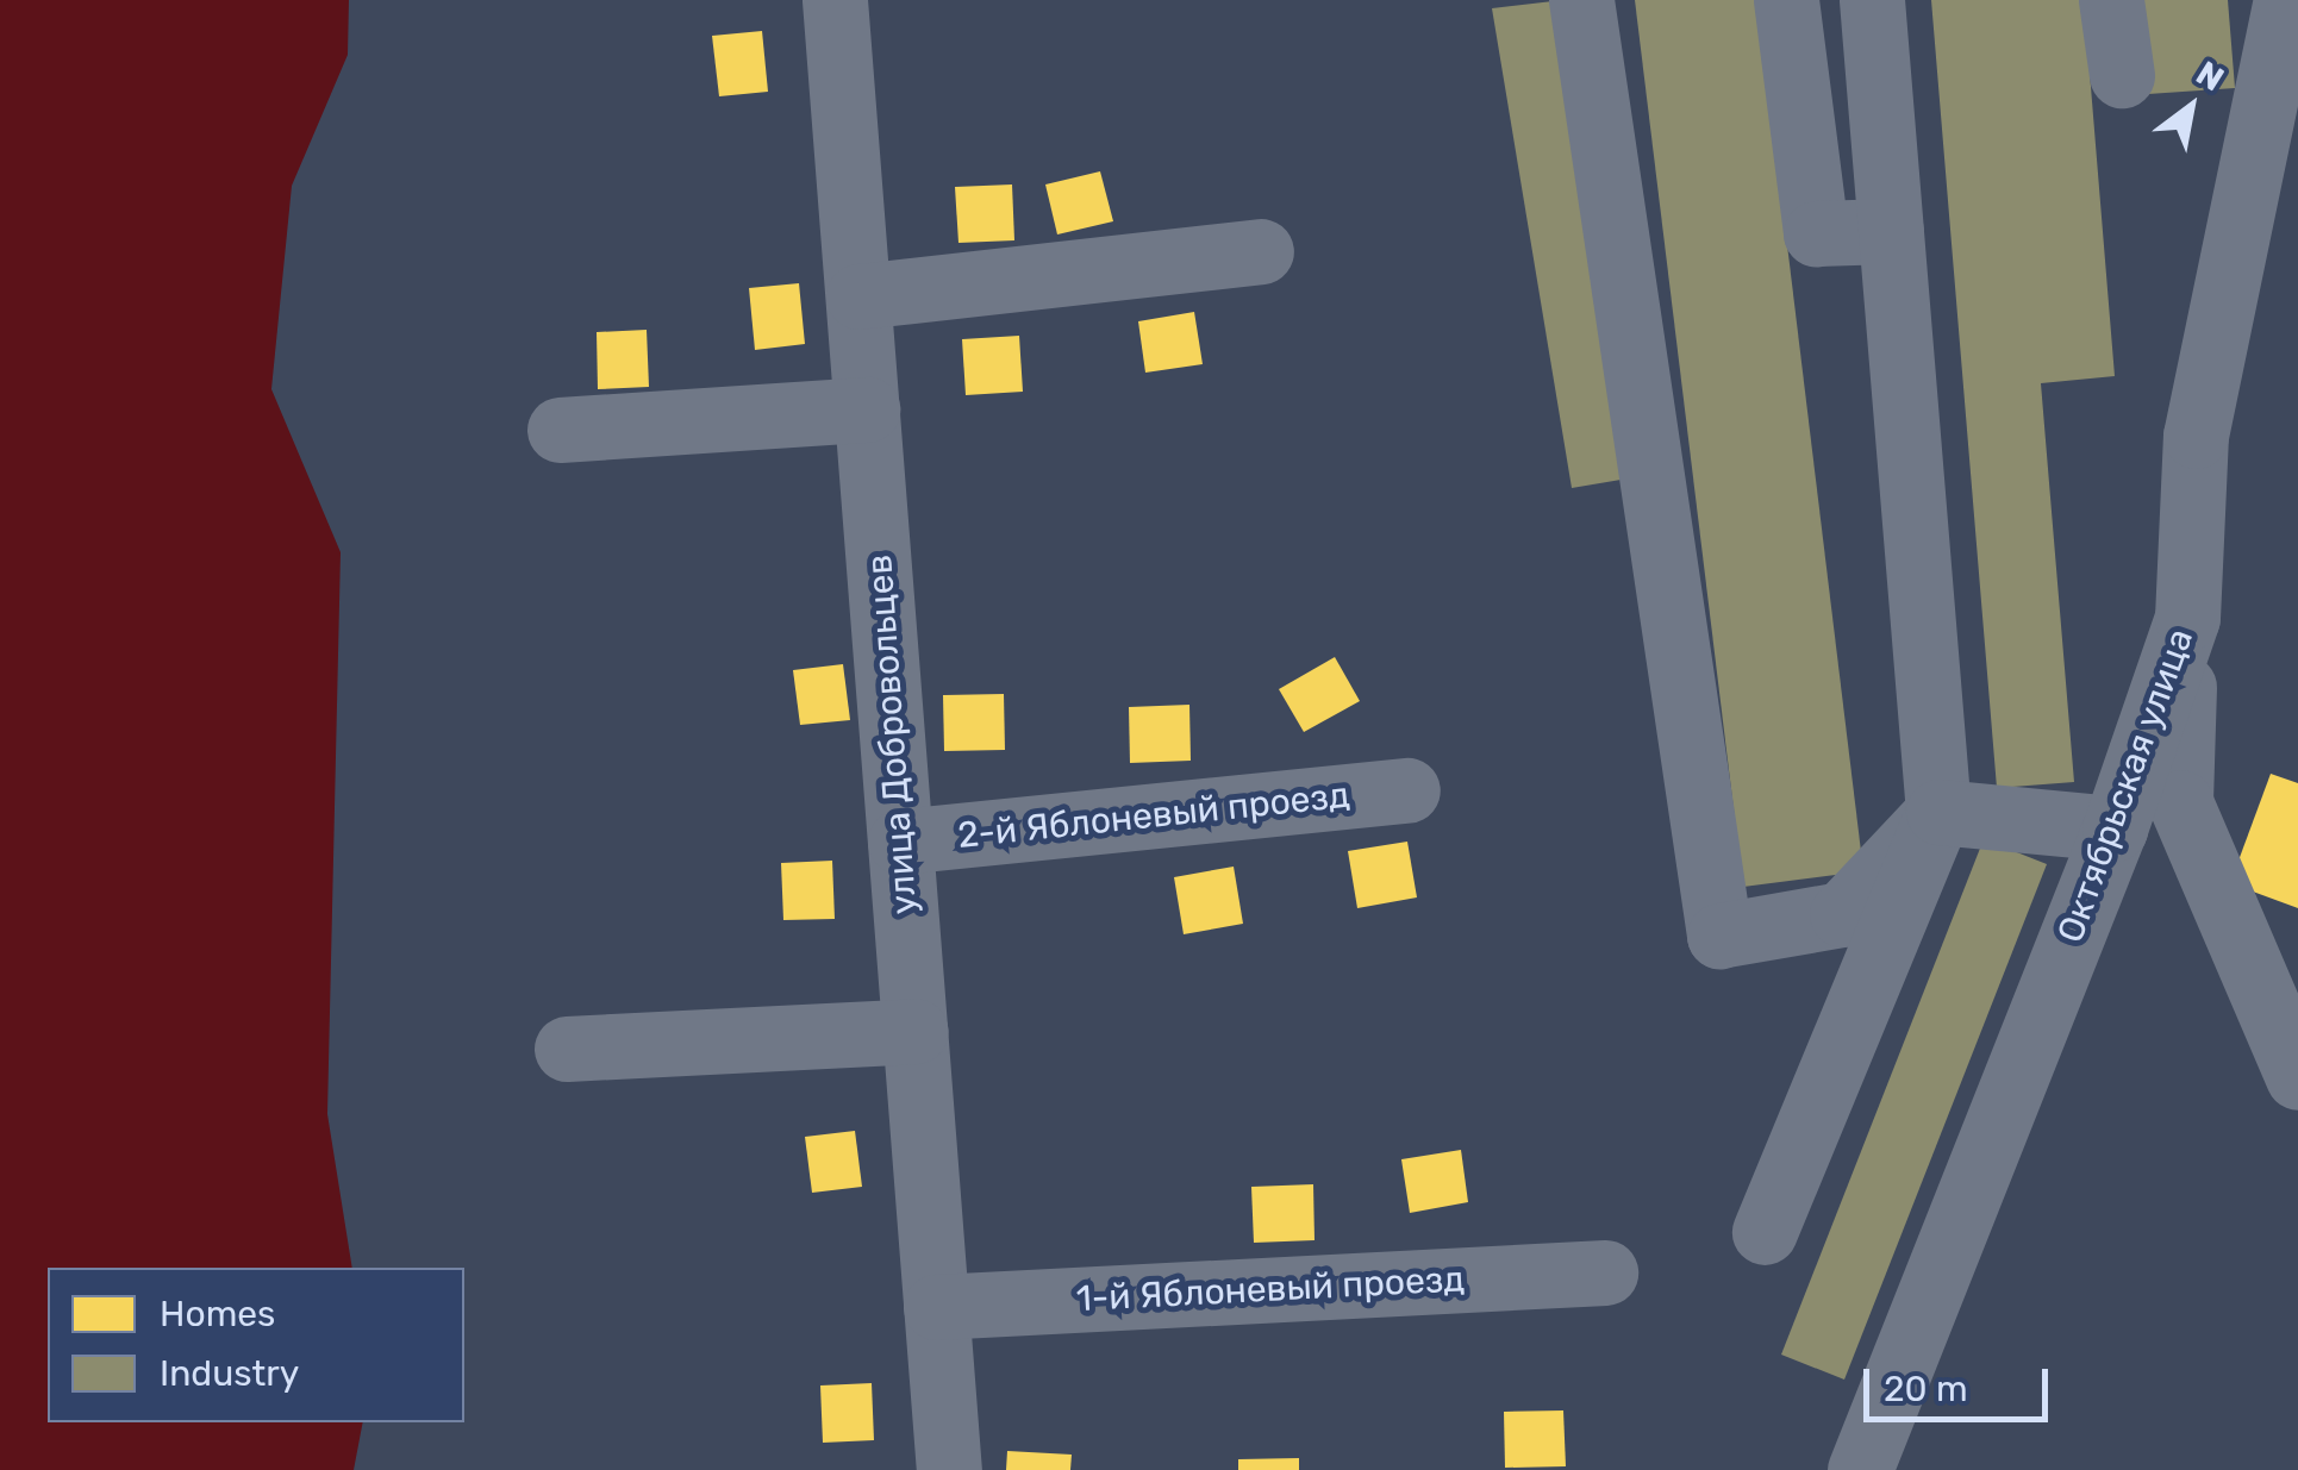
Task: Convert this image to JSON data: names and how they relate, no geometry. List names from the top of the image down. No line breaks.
{"streets":{"street":["улица Добровольцев","Октябрьская улица","2-й Яблоневый проезд","1-й Яблоневый проезд"]},"crossings":[["улица Добровольцев","2-й Яблоневый проезд"],["улица Добровольцев","1-й Яблоневый проезд"]],"legend":["Homes","Industry"],"scale_bar":"20 m","north":"top right"}
